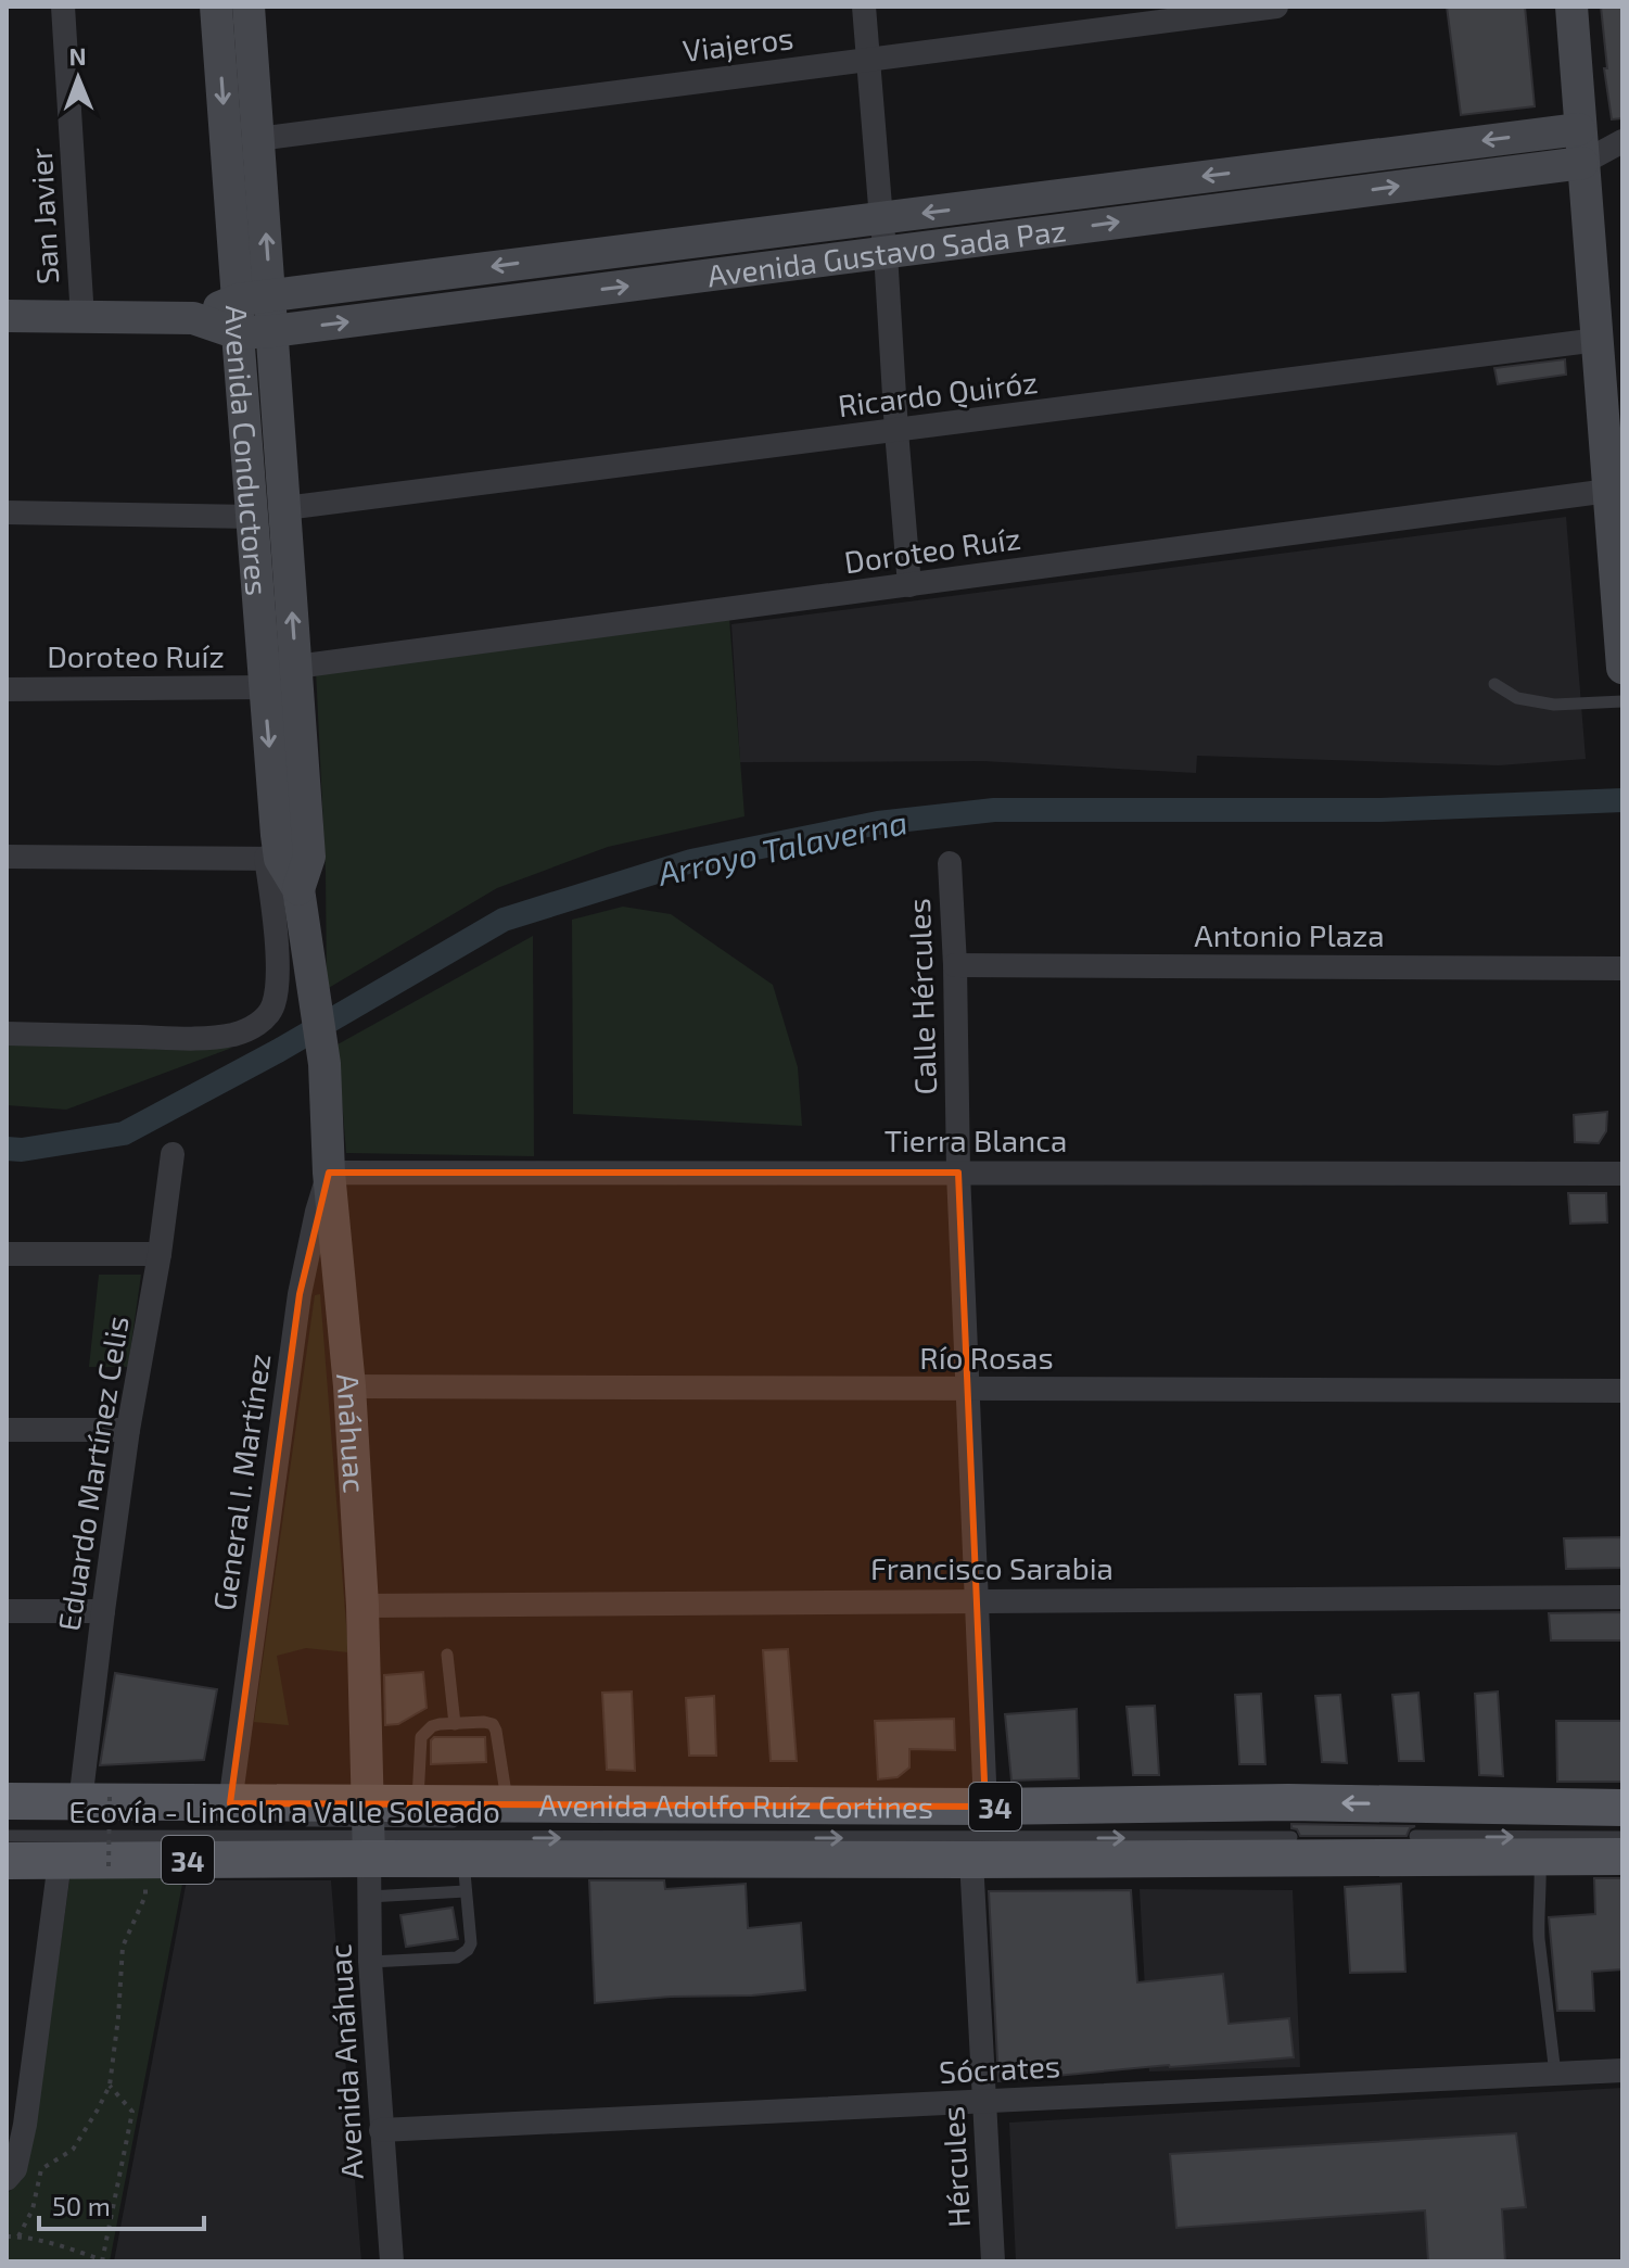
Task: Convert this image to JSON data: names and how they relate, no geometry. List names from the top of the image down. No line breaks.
{"streets":{"main road":["Avenida Adolfo Ruíz Cortines","34"],"street":["Viajeros","San Javier","Avenida Gustavo Sada Paz","Ricardo Quiróz","Avenida Conductores","Doroteo Ruíz","Antonio Plaza","Calle Hércules","Tierra Blanca","Río Rosas","Anáhuac","Eduardo Martínez Celis","General I. Martínez","Francisco Sarabia","Avenida Anáhuac","Sócrates","Hércules"],"lane":["Ecovía - Lincoln a Valle Soleado"]},"crossings":[["Viajeros","Avenida Conductores"],["San Javier","Avenida Gustavo Sada Paz"],["Avenida Gustavo Sada Paz","Avenida Conductores"],["Ricardo Quiróz","Avenida Conductores"],["Avenida Conductores","Doroteo Ruíz"],["Avenida Conductores","Anáhuac"],["Antonio Plaza","Calle Hércules"],["Calle Hércules","Tierra Blanca"],["Calle Hércules","Río Rosas"],["Calle Hércules","Francisco Sarabia"],["Calle Hércules","Avenida Adolfo Ruíz Cortines"],["Tierra Blanca","Anáhuac"],["Tierra Blanca","General I. Martínez"],["Río Rosas","Anáhuac"],["Anáhuac","General I. Martínez"],["Anáhuac","Francisco Sarabia"],["Anáhuac","Avenida Adolfo Ruíz Cortines"],["Anáhuac","Ecovía - Lincoln a Valle Soleado"],["Anáhuac","Avenida Anáhuac"],["Eduardo Martínez Celis","Avenida Adolfo Ruíz Cortines"],["General I. Martínez","Avenida Adolfo Ruíz Cortines"],["Avenida Adolfo Ruíz Cortines","Ecovía - Lincoln a Valle Soleado"],["Avenida Adolfo Ruíz Cortines","Avenida Anáhuac"],["Avenida Adolfo Ruíz Cortines","Hércules"],["Ecovía - Lincoln a Valle Soleado","Avenida Anáhuac"],["Avenida Anáhuac","Sócrates"],["Sócrates","Hércules"]],"one_way":["Ecovía - Lincoln a Valle Soleado"],"water":["Arroyo Talaverna"],"scale_bar":"50 m","north":"top"}
